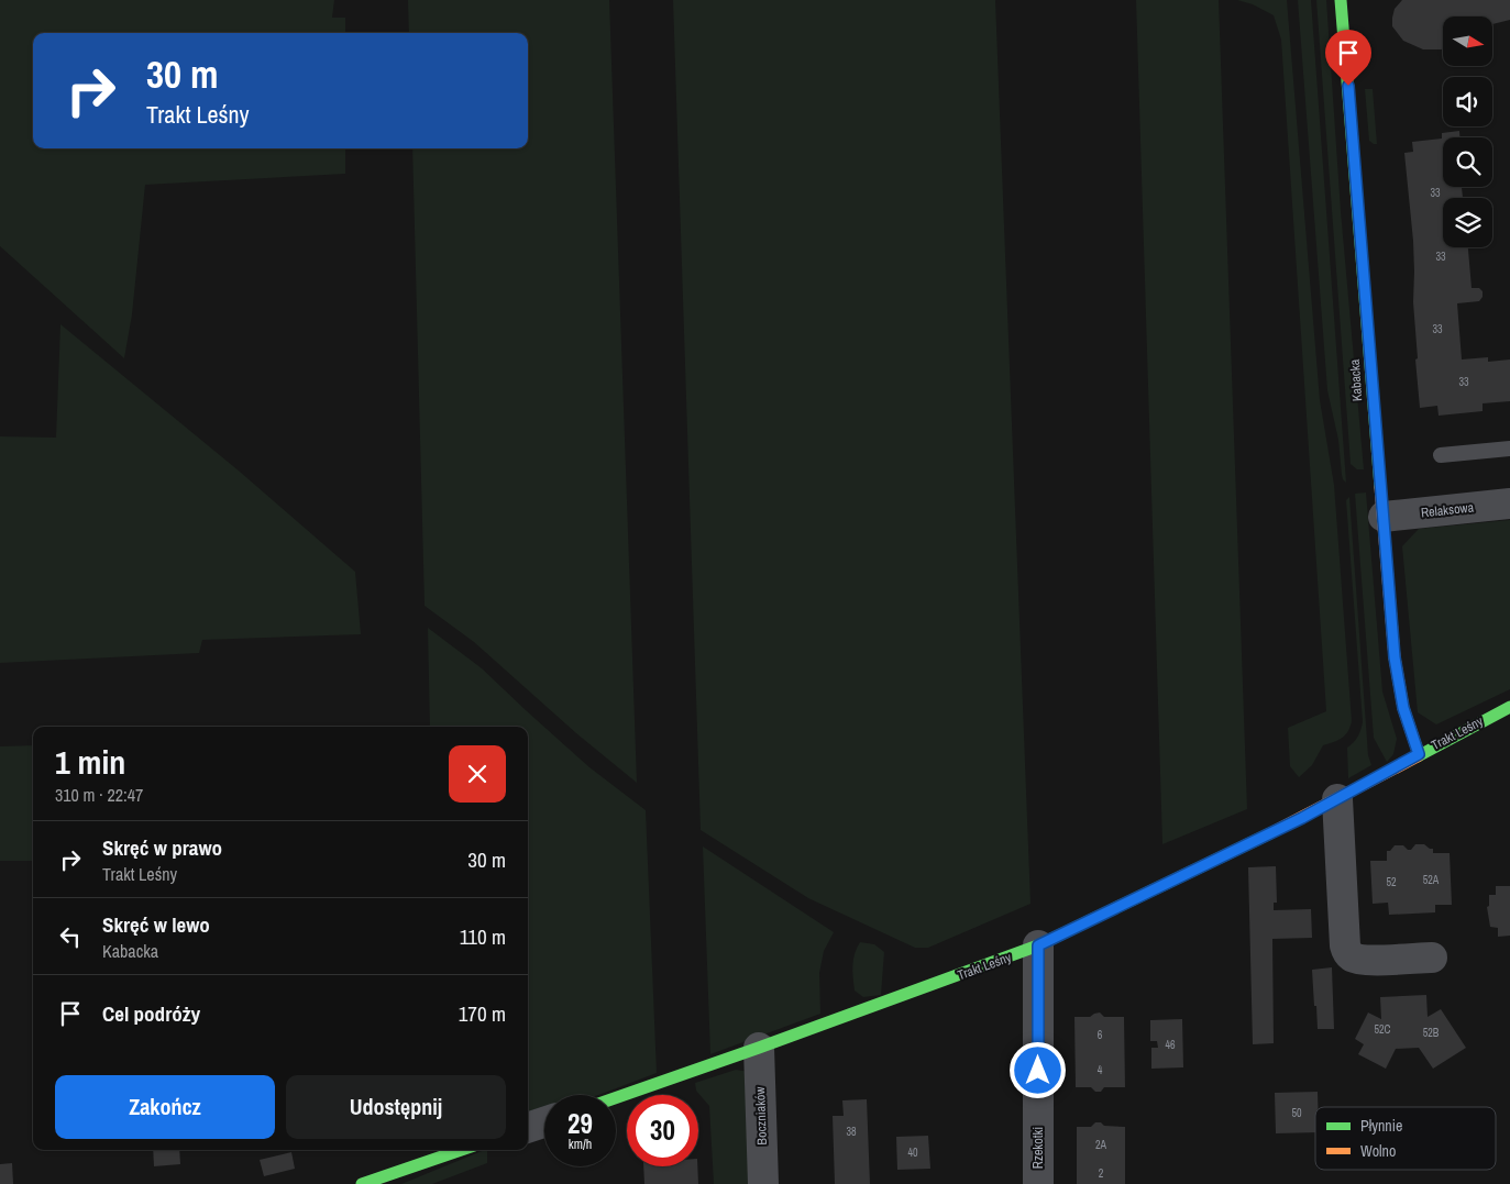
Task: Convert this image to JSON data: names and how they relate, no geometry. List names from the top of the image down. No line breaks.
{"streets":{"street":["Kabacka","Relaksowa","Trakt Leśny","Boczniaków","Rzekotki"]},"crossings":[["Kabacka","Relaksowa"],["Kabacka","Trakt Leśny"],["Trakt Leśny","Boczniaków"],["Trakt Leśny","Rzekotki"]],"house_numbers":["33","33","33","33","52A","52","52C","52B","6","46","4","50","38","2A","40","2"],"legend":["Płynnie","Wolno"],"north":"right","page":{"turn":["30 m","Trakt Leśny"],"heading":["1 min","310 m · 22:47"],"list":[{"name":"Skręć w prawo","note":"Trakt Leśny","value":"30 m"},{"name":"Skręć w lewo","note":"Kabacka","value":"110 m"},{"name":"Cel podróży","value":"170 m"}],"buttons":["Zakończ","Udostępnij"],"speed":"29 km/h","limit":"30"}}
